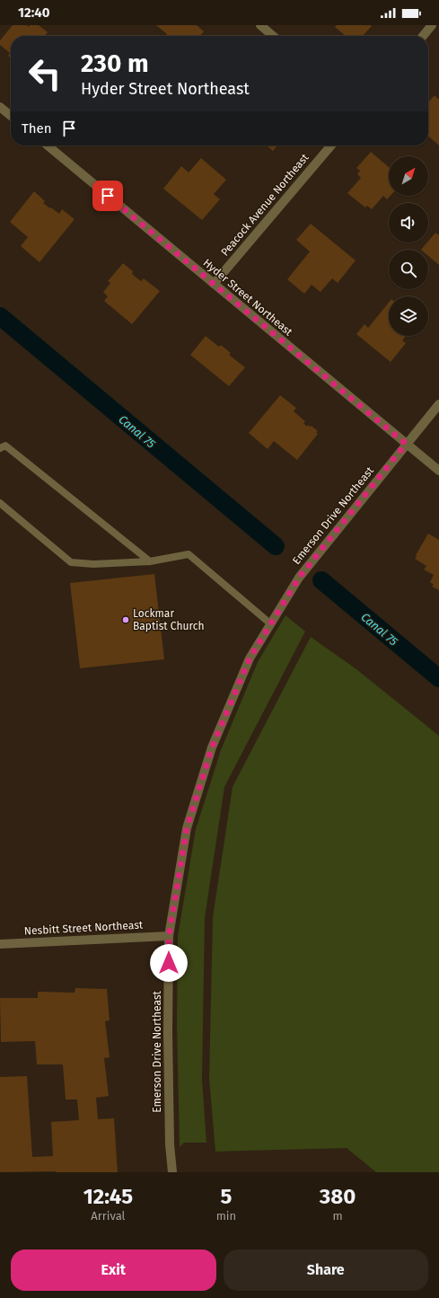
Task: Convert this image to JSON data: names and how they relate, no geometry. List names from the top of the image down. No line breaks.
{"streets":{"street":["Peacock Avenue Northeast","Hyder Street Northeast","Emerson Drive Northeast","Nesbitt Street Northeast"]},"crossings":[["Peacock Avenue Northeast","Hyder Street Northeast"],["Hyder Street Northeast","Emerson Drive Northeast"],["Emerson Drive Northeast","Nesbitt Street Northeast"]],"water":["Canal 75"],"places":["Lockmar Baptist Church"],"north":"top right","page":{"status":"12:40","turn":["230 m","Hyder Street Northeast"],"then":"Then","eta":["12:45","Arrival","5","min","380","m"],"buttons":["Exit","Share"]}}
